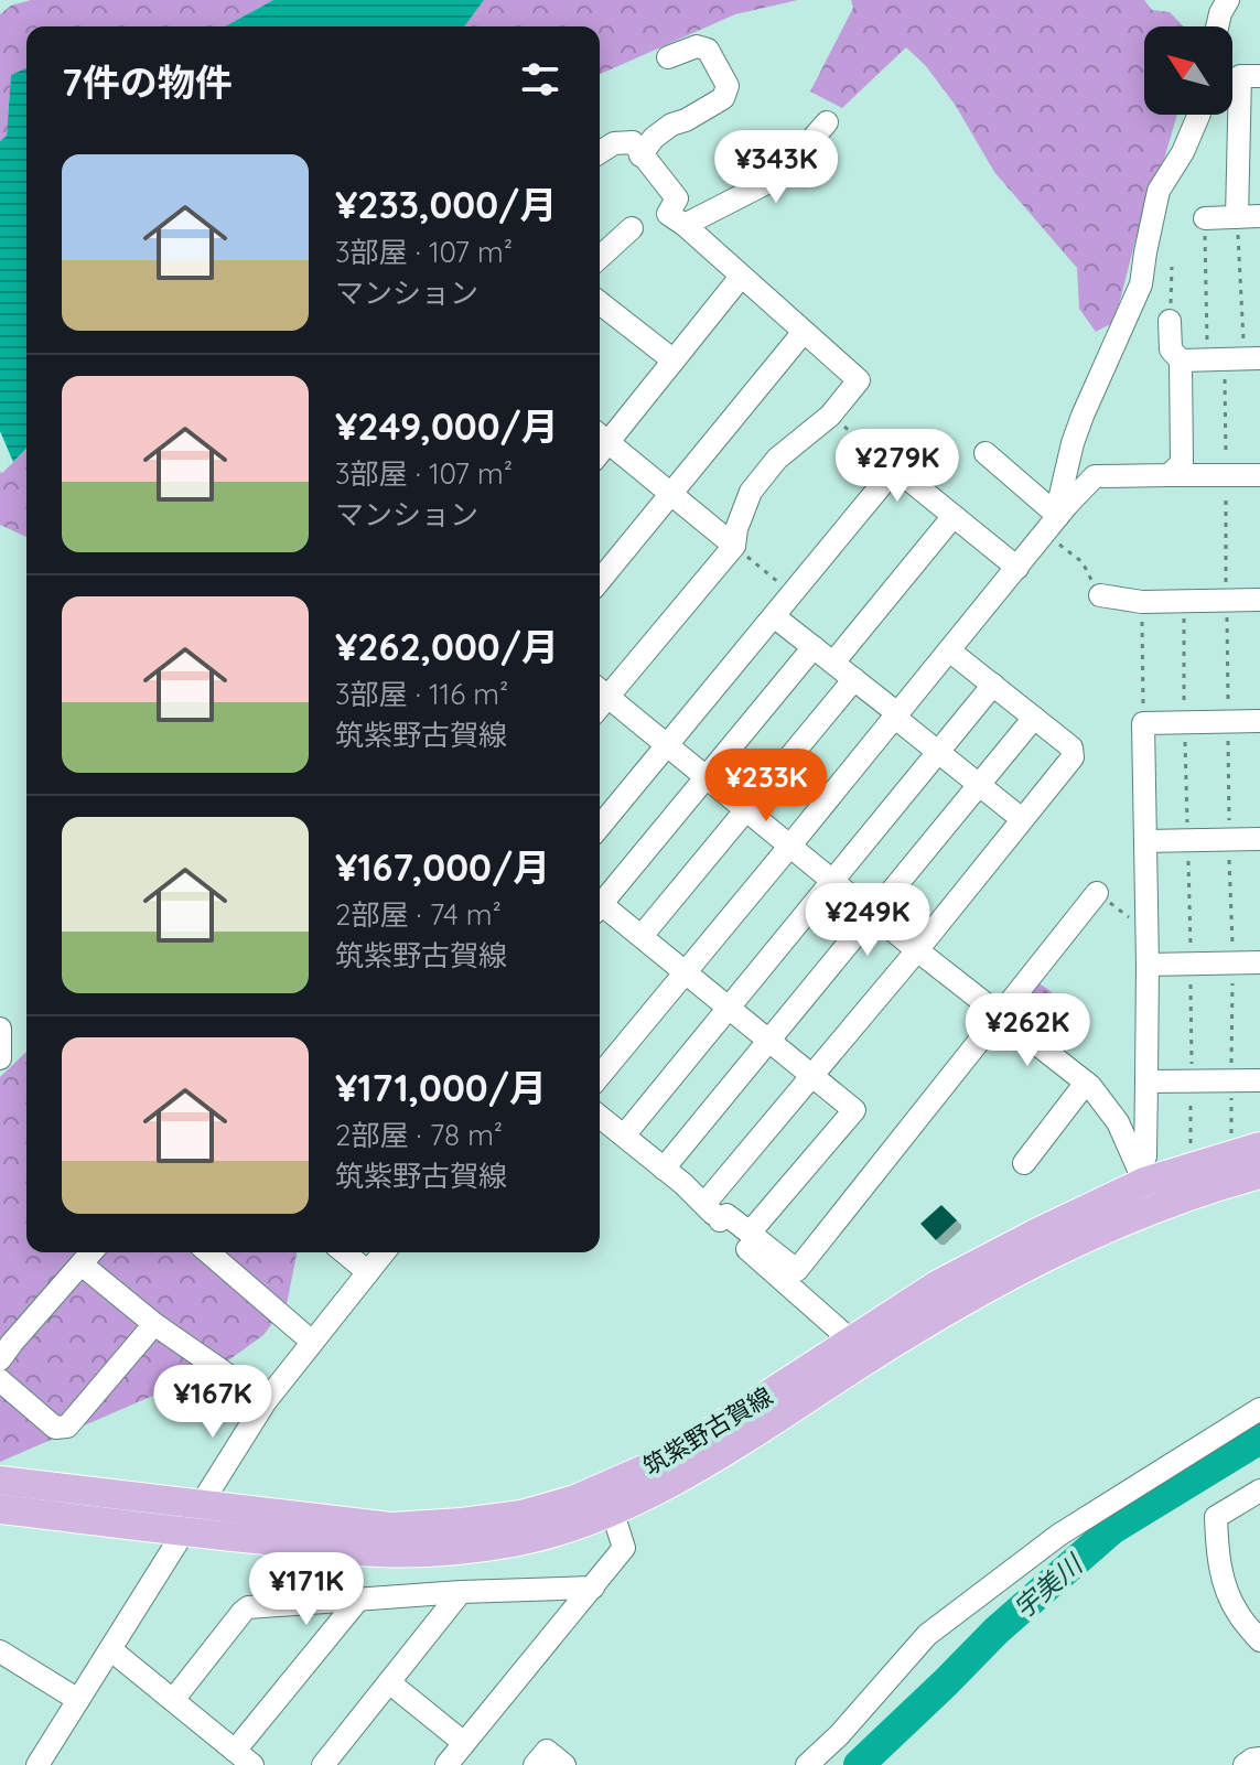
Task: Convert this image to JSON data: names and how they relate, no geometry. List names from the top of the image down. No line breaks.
{"streets":{"main road":["筑紫野古賀線"]},"water":["宇美川"],"north":"top left","page":{"heading":"7件の物件","price":["¥343K","¥279K","¥233K","¥249K","¥262K","¥167K","¥171K"],"list":[{"name":"¥233,000/月","note":"3部屋 · 107 m² · マンション"},{"name":"¥249,000/月","note":"3部屋 · 107 m² · マンション"},{"name":"¥262,000/月","note":"3部屋 · 116 m² · 筑紫野古賀線"},{"name":"¥167,000/月","note":"2部屋 · 74 m² · 筑紫野古賀線"},{"name":"¥171,000/月","note":"2部屋 · 78 m² · 筑紫野古賀線"}]}}
